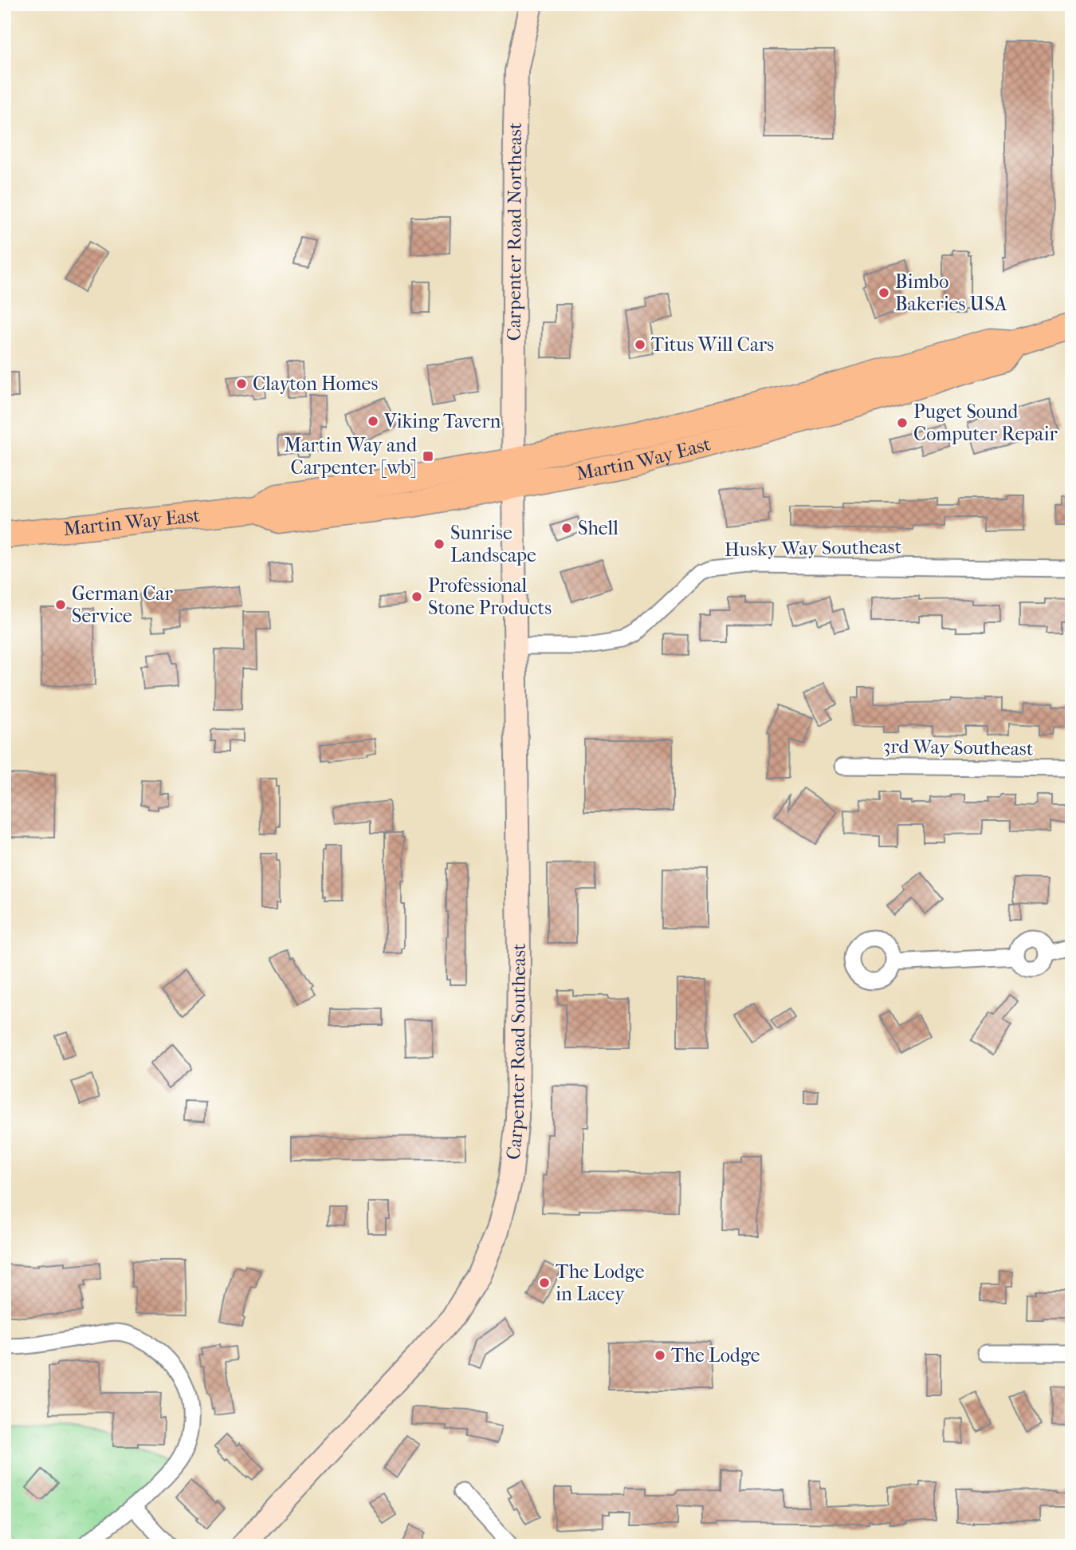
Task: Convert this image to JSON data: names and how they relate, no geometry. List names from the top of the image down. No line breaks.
{"streets":{"main road":["Carpenter Road Northeast","Martin Way East","Carpenter Road Southeast"],"street":["Husky Way Southeast","3rd Way Southeast"]},"crossings":[["Carpenter Road Northeast","Martin Way East"],["Carpenter Road Northeast","Carpenter Road Southeast"],["Martin Way East","Carpenter Road Southeast"],["Husky Way Southeast","Carpenter Road Southeast"]],"places":{"other":["Bimbo Bakeries USA","Titus Will Cars","Clayton Homes","Viking Tavern","Puget Sound Computer Repair","Shell","Sunrise Landscape","Professional Stone Products","German Car Service","The Lodge in Lacey","The Lodge"],"transit":["Martin Way and Carpenter [wb]"]}}
